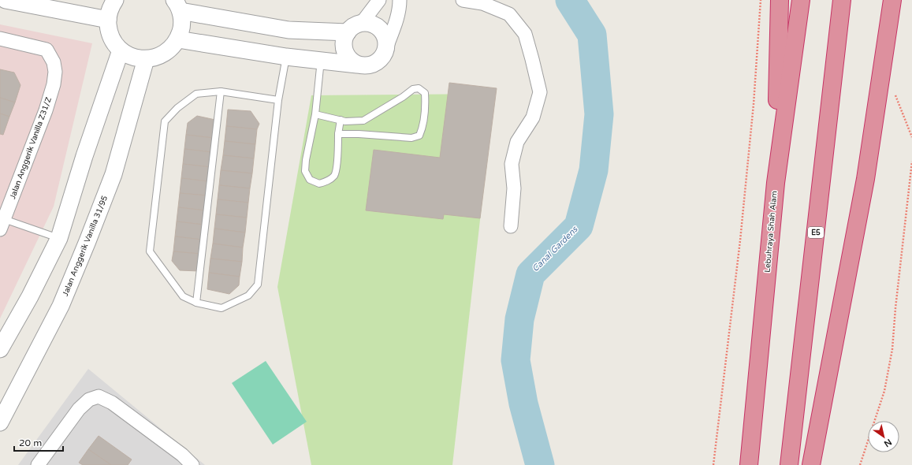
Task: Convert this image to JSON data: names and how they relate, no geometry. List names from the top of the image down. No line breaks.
{"streets":{"highway":["Lebuhraya Shah Alam","E5"],"street":["Jalan Anggerik Vanilla Z31/Z","Jalan Anggerik Vanilla 31/95"]},"water":["Canal Gardens"],"scale_bar":"20 m","north":"bottom right"}
